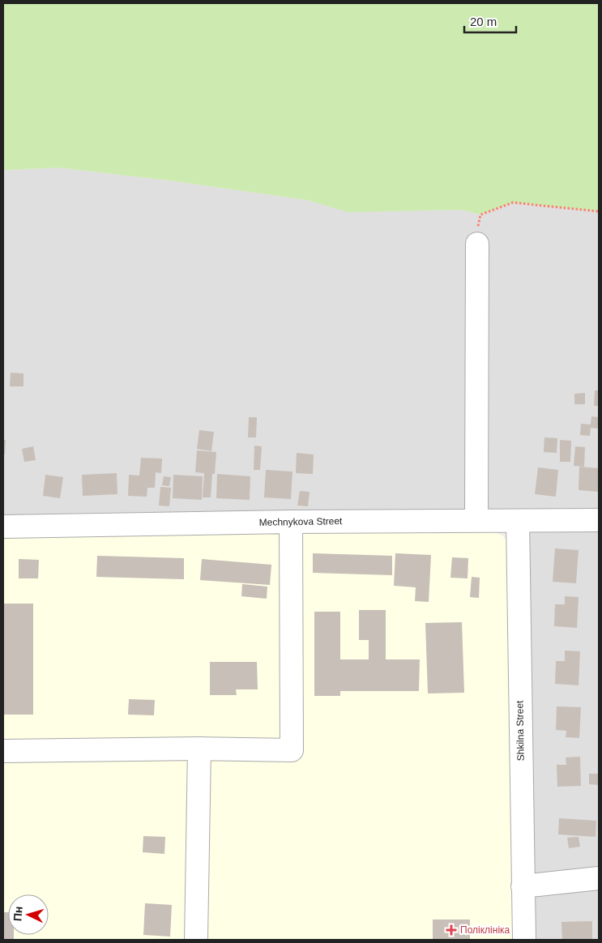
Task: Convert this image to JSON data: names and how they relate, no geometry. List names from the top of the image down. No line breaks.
{"streets":{"street":["Mechnykova Street","Shkilna Street"]},"crossings":[["Mechnykova Street","Shkilna Street"]],"places":{"health":["Поліклініка"]},"scale_bar":"20 m","north":"left"}
